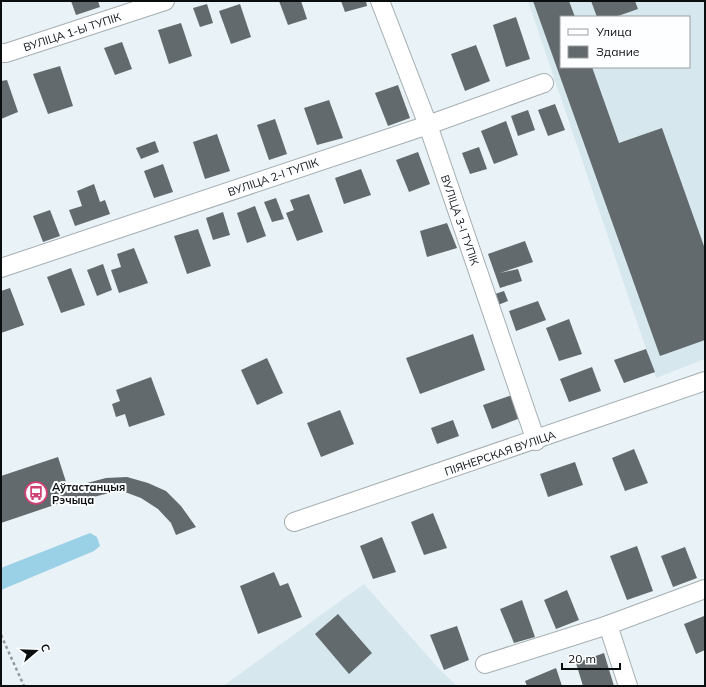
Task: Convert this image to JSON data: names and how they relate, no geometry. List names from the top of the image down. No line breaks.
{"streets":{"street":["ВУЛІЦА 1-Ы ТУПІК","ВУЛІЦА 2-І ТУПІК","ВУЛІЦА 3-І ТУПІК","ПІЯНЕРСКАЯ ВУЛІЦА"]},"crossings":[["ВУЛІЦА 2-І ТУПІК","ВУЛІЦА 3-І ТУПІК"],["ВУЛІЦА 3-І ТУПІК","ПІЯНЕРСКАЯ ВУЛІЦА"]],"places":{"bus stop":["Аўтастанцыя Рэчыца"]},"legend":["Улица","Здание"],"scale_bar":"20 m","north":"right"}
